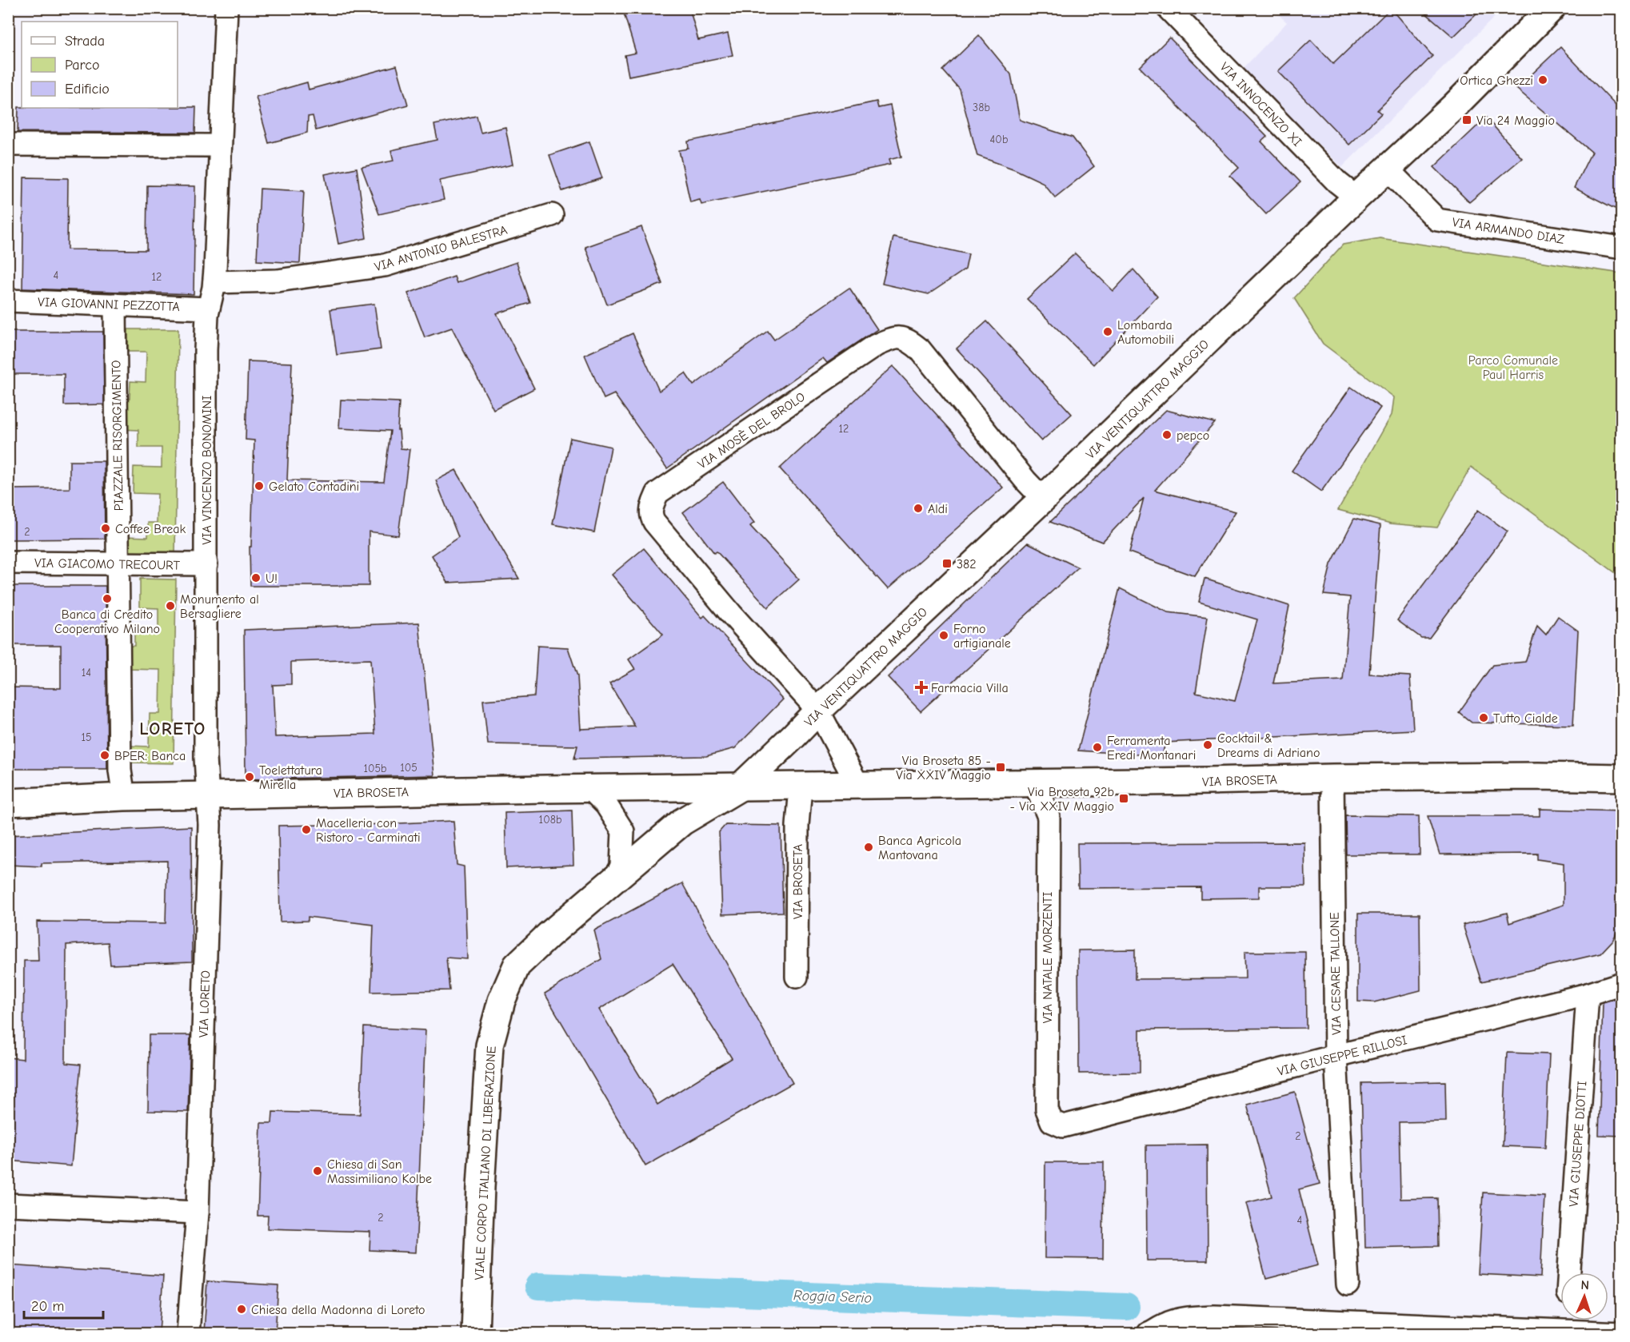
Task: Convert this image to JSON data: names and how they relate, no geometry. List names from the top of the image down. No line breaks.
{"streets":{"street":["VIA INNOCENZO XI","VIA ARMANDO DIAZ","VIA ANTONIO BALESTRA","VIA GIOVANNI PEZZOTTA","VIA VENTIQUATTRO MAGGIO","VIA MOSÈ DEL BROLO","PIAZZALE RISORGIMENTO","VIA VINCENZO BONOMINI","VIA GIACOMO TRECOURT","VIA BROSETA","VIA NATALE MORZENTI","VIA CESARE TALLONE","VIA LORETO","VIA GIUSEPPE RILLOSI","VIA GIUSEPPE DIOTTI","VIALE CORPO ITALIANO DI LIBERAZIONE"]},"crossings":[["VIA INNOCENZO XI","VIA VENTIQUATTRO MAGGIO"],["VIA ARMANDO DIAZ","VIA VENTIQUATTRO MAGGIO"],["VIA ANTONIO BALESTRA","VIA VINCENZO BONOMINI"],["VIA GIOVANNI PEZZOTTA","PIAZZALE RISORGIMENTO"],["VIA GIOVANNI PEZZOTTA","VIA VINCENZO BONOMINI"],["VIA VENTIQUATTRO MAGGIO","VIA MOSÈ DEL BROLO"],["VIA VENTIQUATTRO MAGGIO","VIA BROSETA"],["VIA VENTIQUATTRO MAGGIO","VIALE CORPO ITALIANO DI LIBERAZIONE"],["PIAZZALE RISORGIMENTO","VIA GIACOMO TRECOURT"],["PIAZZALE RISORGIMENTO","VIA BROSETA"],["VIA VINCENZO BONOMINI","VIA GIACOMO TRECOURT"],["VIA VINCENZO BONOMINI","VIA BROSETA"],["VIA VINCENZO BONOMINI","VIA LORETO"],["VIA BROSETA","VIA NATALE MORZENTI"],["VIA BROSETA","VIA CESARE TALLONE"],["VIA BROSETA","VIA LORETO"],["VIA BROSETA","VIALE CORPO ITALIANO DI LIBERAZIONE"],["VIA NATALE MORZENTI","VIA GIUSEPPE RILLOSI"],["VIA CESARE TALLONE","VIA GIUSEPPE RILLOSI"],["VIA GIUSEPPE RILLOSI","VIA GIUSEPPE DIOTTI"]],"districts":["LORETO"],"water":["Roggia Serio"],"parks":["Parco Comunale Paul Harris"],"places":{"other":["Ortica Ghezzi","Lombarda Automobili","pepco","Gelato Contadini","Aldi","Coffee Break","U!","Banca di Credito Cooperativo Milano","Monumento al Bersagliere","Forno artigianale","Tutto Cialde","Cocktail & Dreams di Adriano","Ferramenta Eredi Montanari","BPER: Banca","Toelettatura Mirella","Macelleria con Ristoro - Carminati","Banca Agricola Mantovana","Chiesa di San Massimiliano Kolbe","Chiesa della Madonna di Loreto"],"transit":["Via 24 Maggio","382","Via Broseta 85 - Via XXIV Maggio","Via Broseta 92b - Via XXIV Maggio"],"health":["Farmacia Villa"]},"house_numbers":["38b","40b","4","12","12","2","14","15","105","105b","108b","2","2","4"],"legend":["Strada","Parco","Edificio"],"scale_bar":"20 m","north":"top"}
